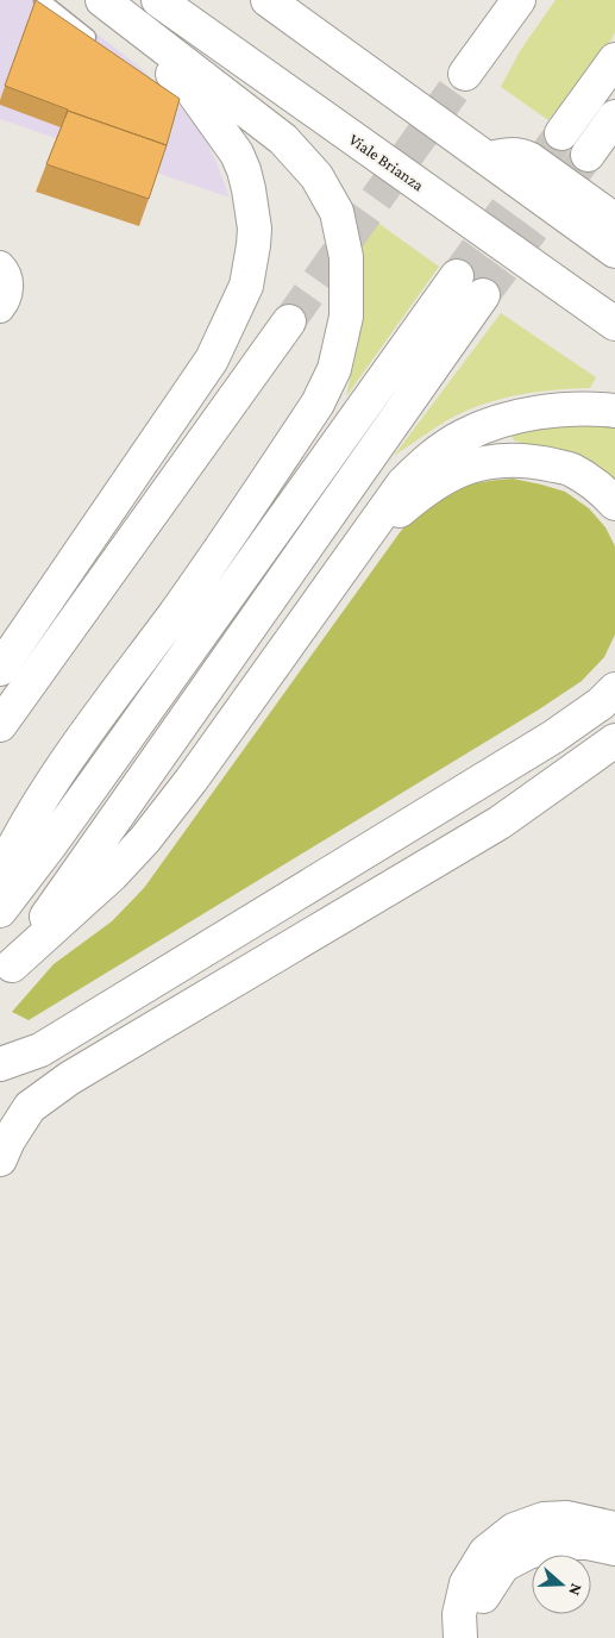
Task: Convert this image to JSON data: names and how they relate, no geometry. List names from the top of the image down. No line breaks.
{"streets":{"main road":["Viale Brianza"]},"north":"right"}
